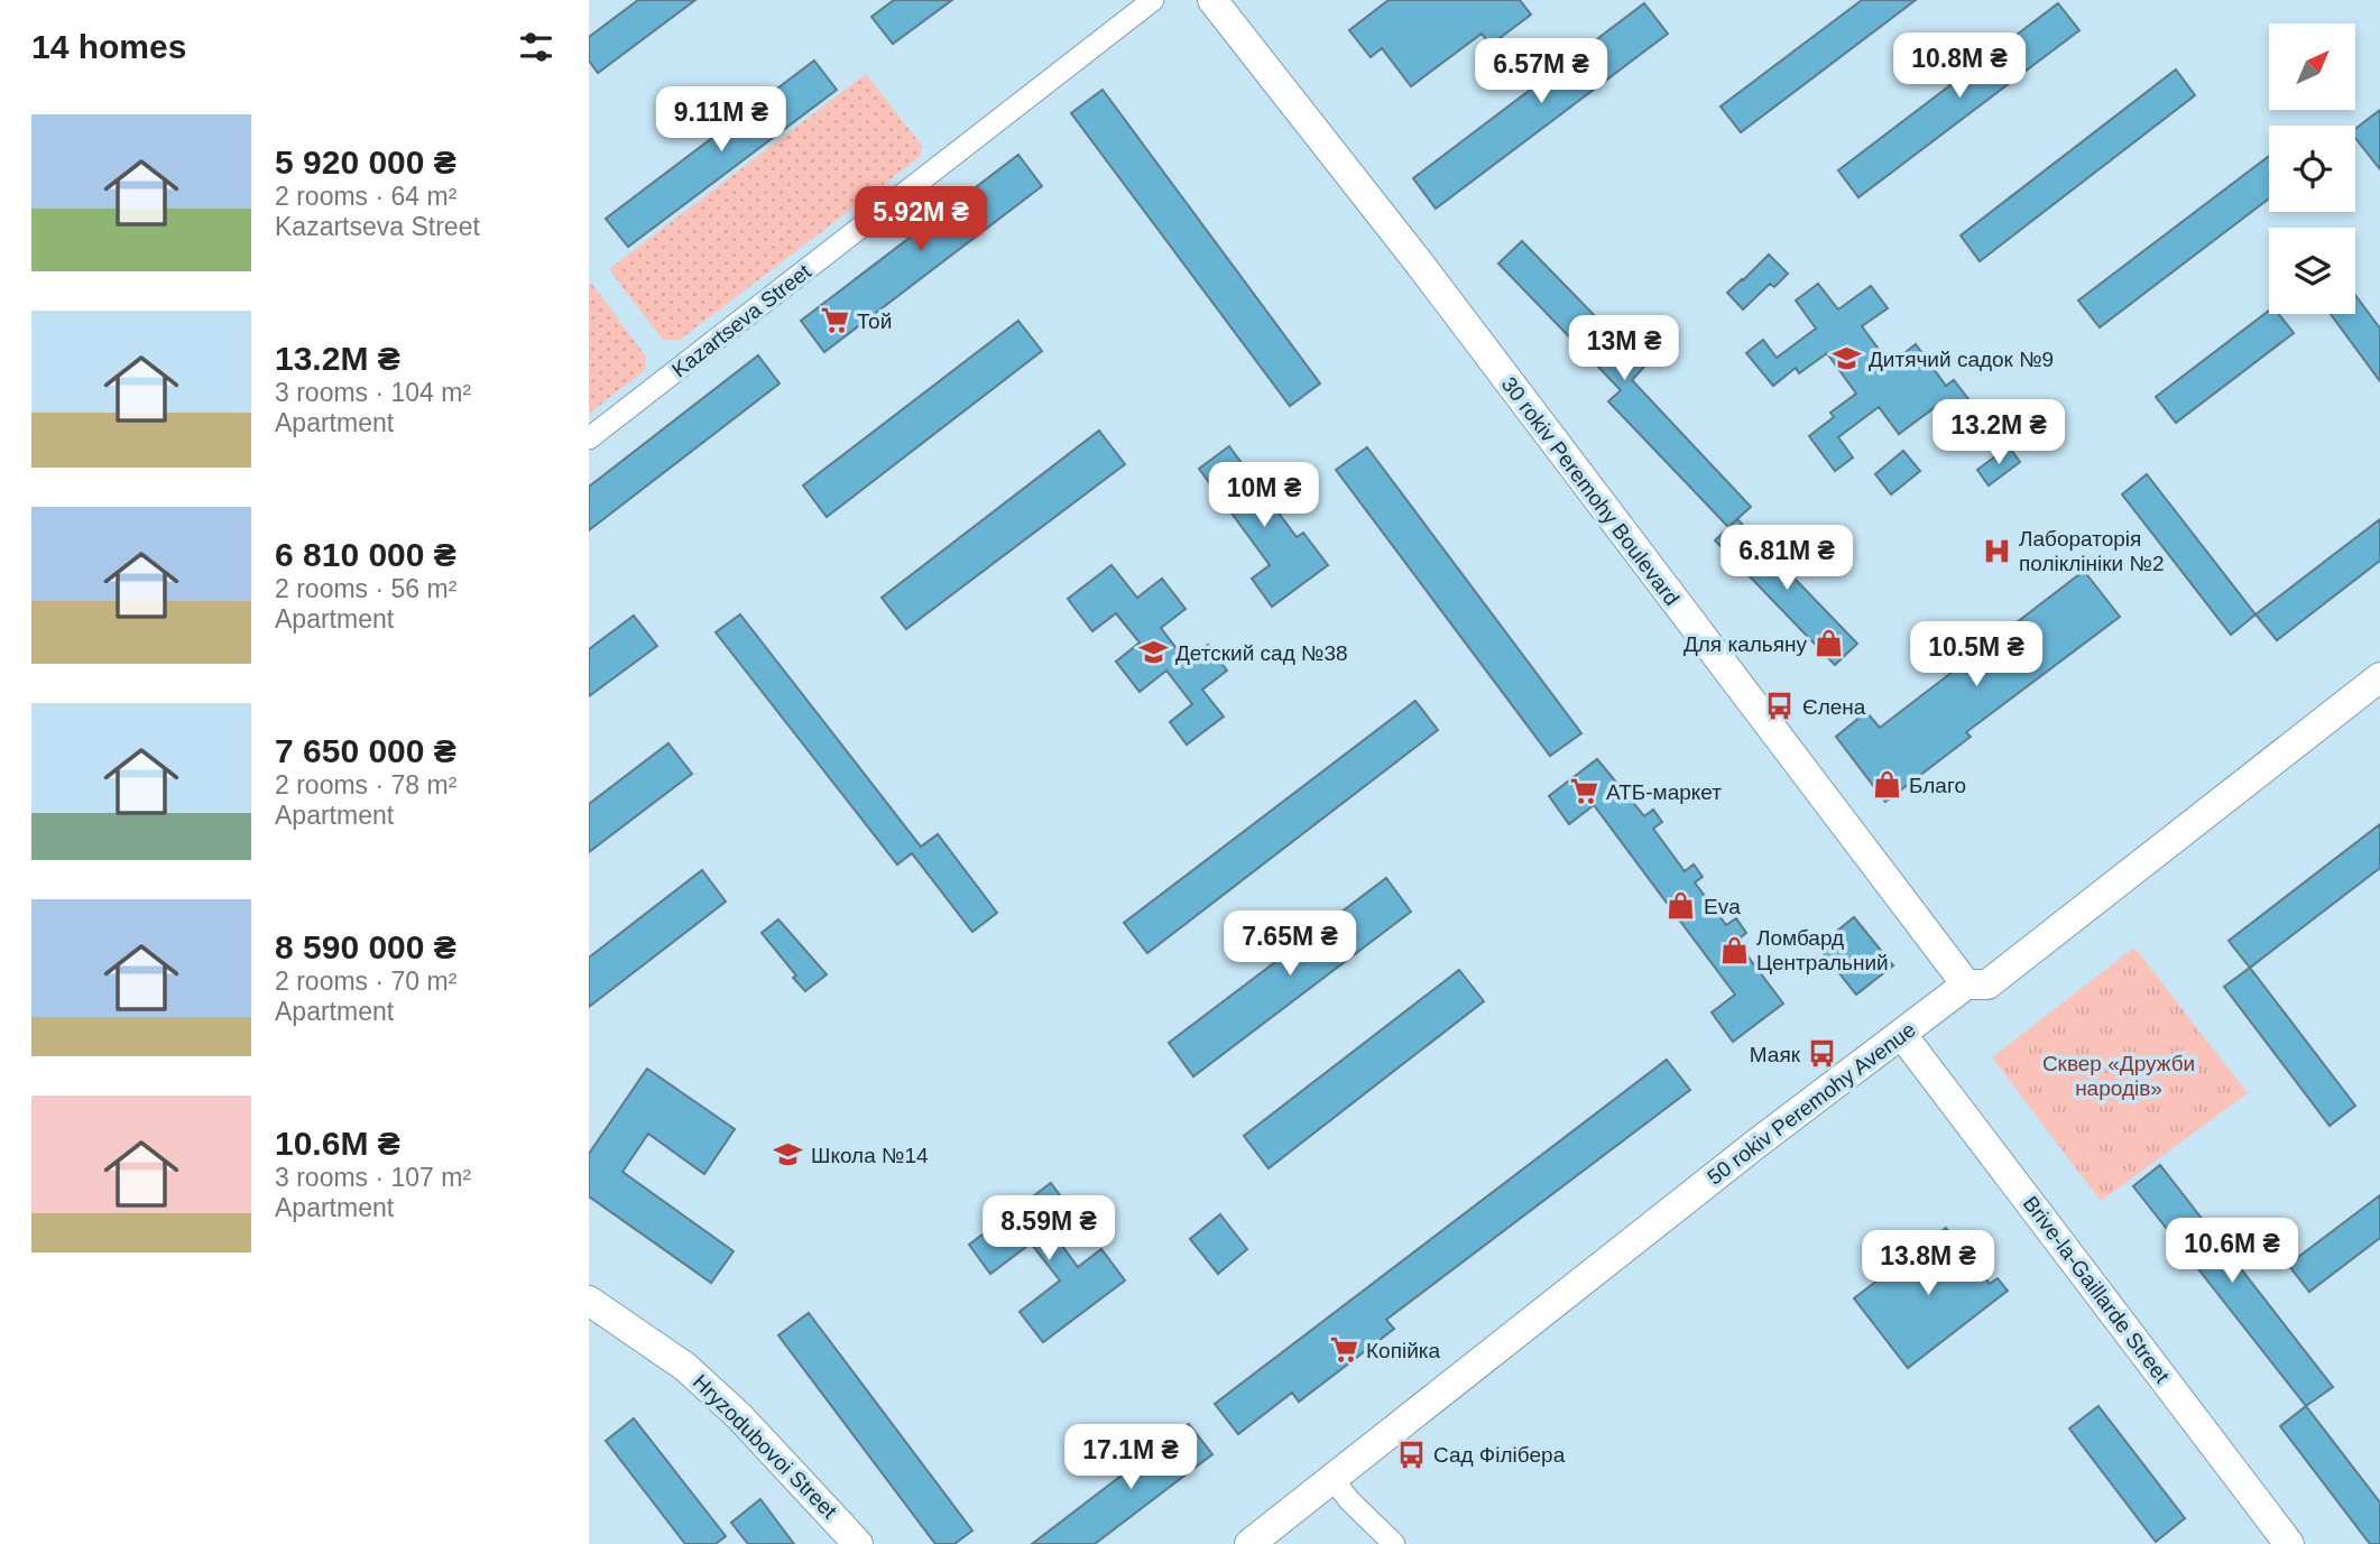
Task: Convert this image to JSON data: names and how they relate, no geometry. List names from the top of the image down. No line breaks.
{"streets":{"main road":["30 rokiv Peremohy Boulevard","50 rokiv Peremohy Avenue","Brive-la-Gaillarde Street","Hryzodubovoi Street"],"street":["Kazartseva Street"]},"crossings":[["30 rokiv Peremohy Boulevard","50 rokiv Peremohy Avenue"],["50 rokiv Peremohy Avenue","Brive-la-Gaillarde Street"]],"parks":["Сквер «Дружби народів»"],"places":{"supermarket":["Той","АТБ-маркет","Копійка"],"school or university":["Дитячий садок №9","Детский сад №38","Школа №14"],"hospital":["Лабораторія поліклініки №2"],"shop":["Для кальяну","Благо","Eva","Ломбард Центральний"],"bus stop":["Єлена","Маяк","Сад Філібера"]},"north":"top right","page":{"heading":"14 homes","price":["10.8M ₴","6.57M ₴","9.11M ₴","5.92M ₴","13M ₴","13.2M ₴","10M ₴","6.81M ₴","10.5M ₴","7.65M ₴","8.59M ₴","10.6M ₴","13.8M ₴","17.1M ₴"],"list":[{"name":"5 920 000 ₴","note":"2 rooms · 64 m² · Kazartseva Street"},{"name":"13.2M ₴","note":"3 rooms · 104 m² · Apartment"},{"name":"6 810 000 ₴","note":"2 rooms · 56 m² · Apartment"},{"name":"7 650 000 ₴","note":"2 rooms · 78 m² · Apartment"},{"name":"8 590 000 ₴","note":"2 rooms · 70 m² · Apartment"},{"name":"10.6M ₴","note":"3 rooms · 107 m² · Apartment"}]}}
